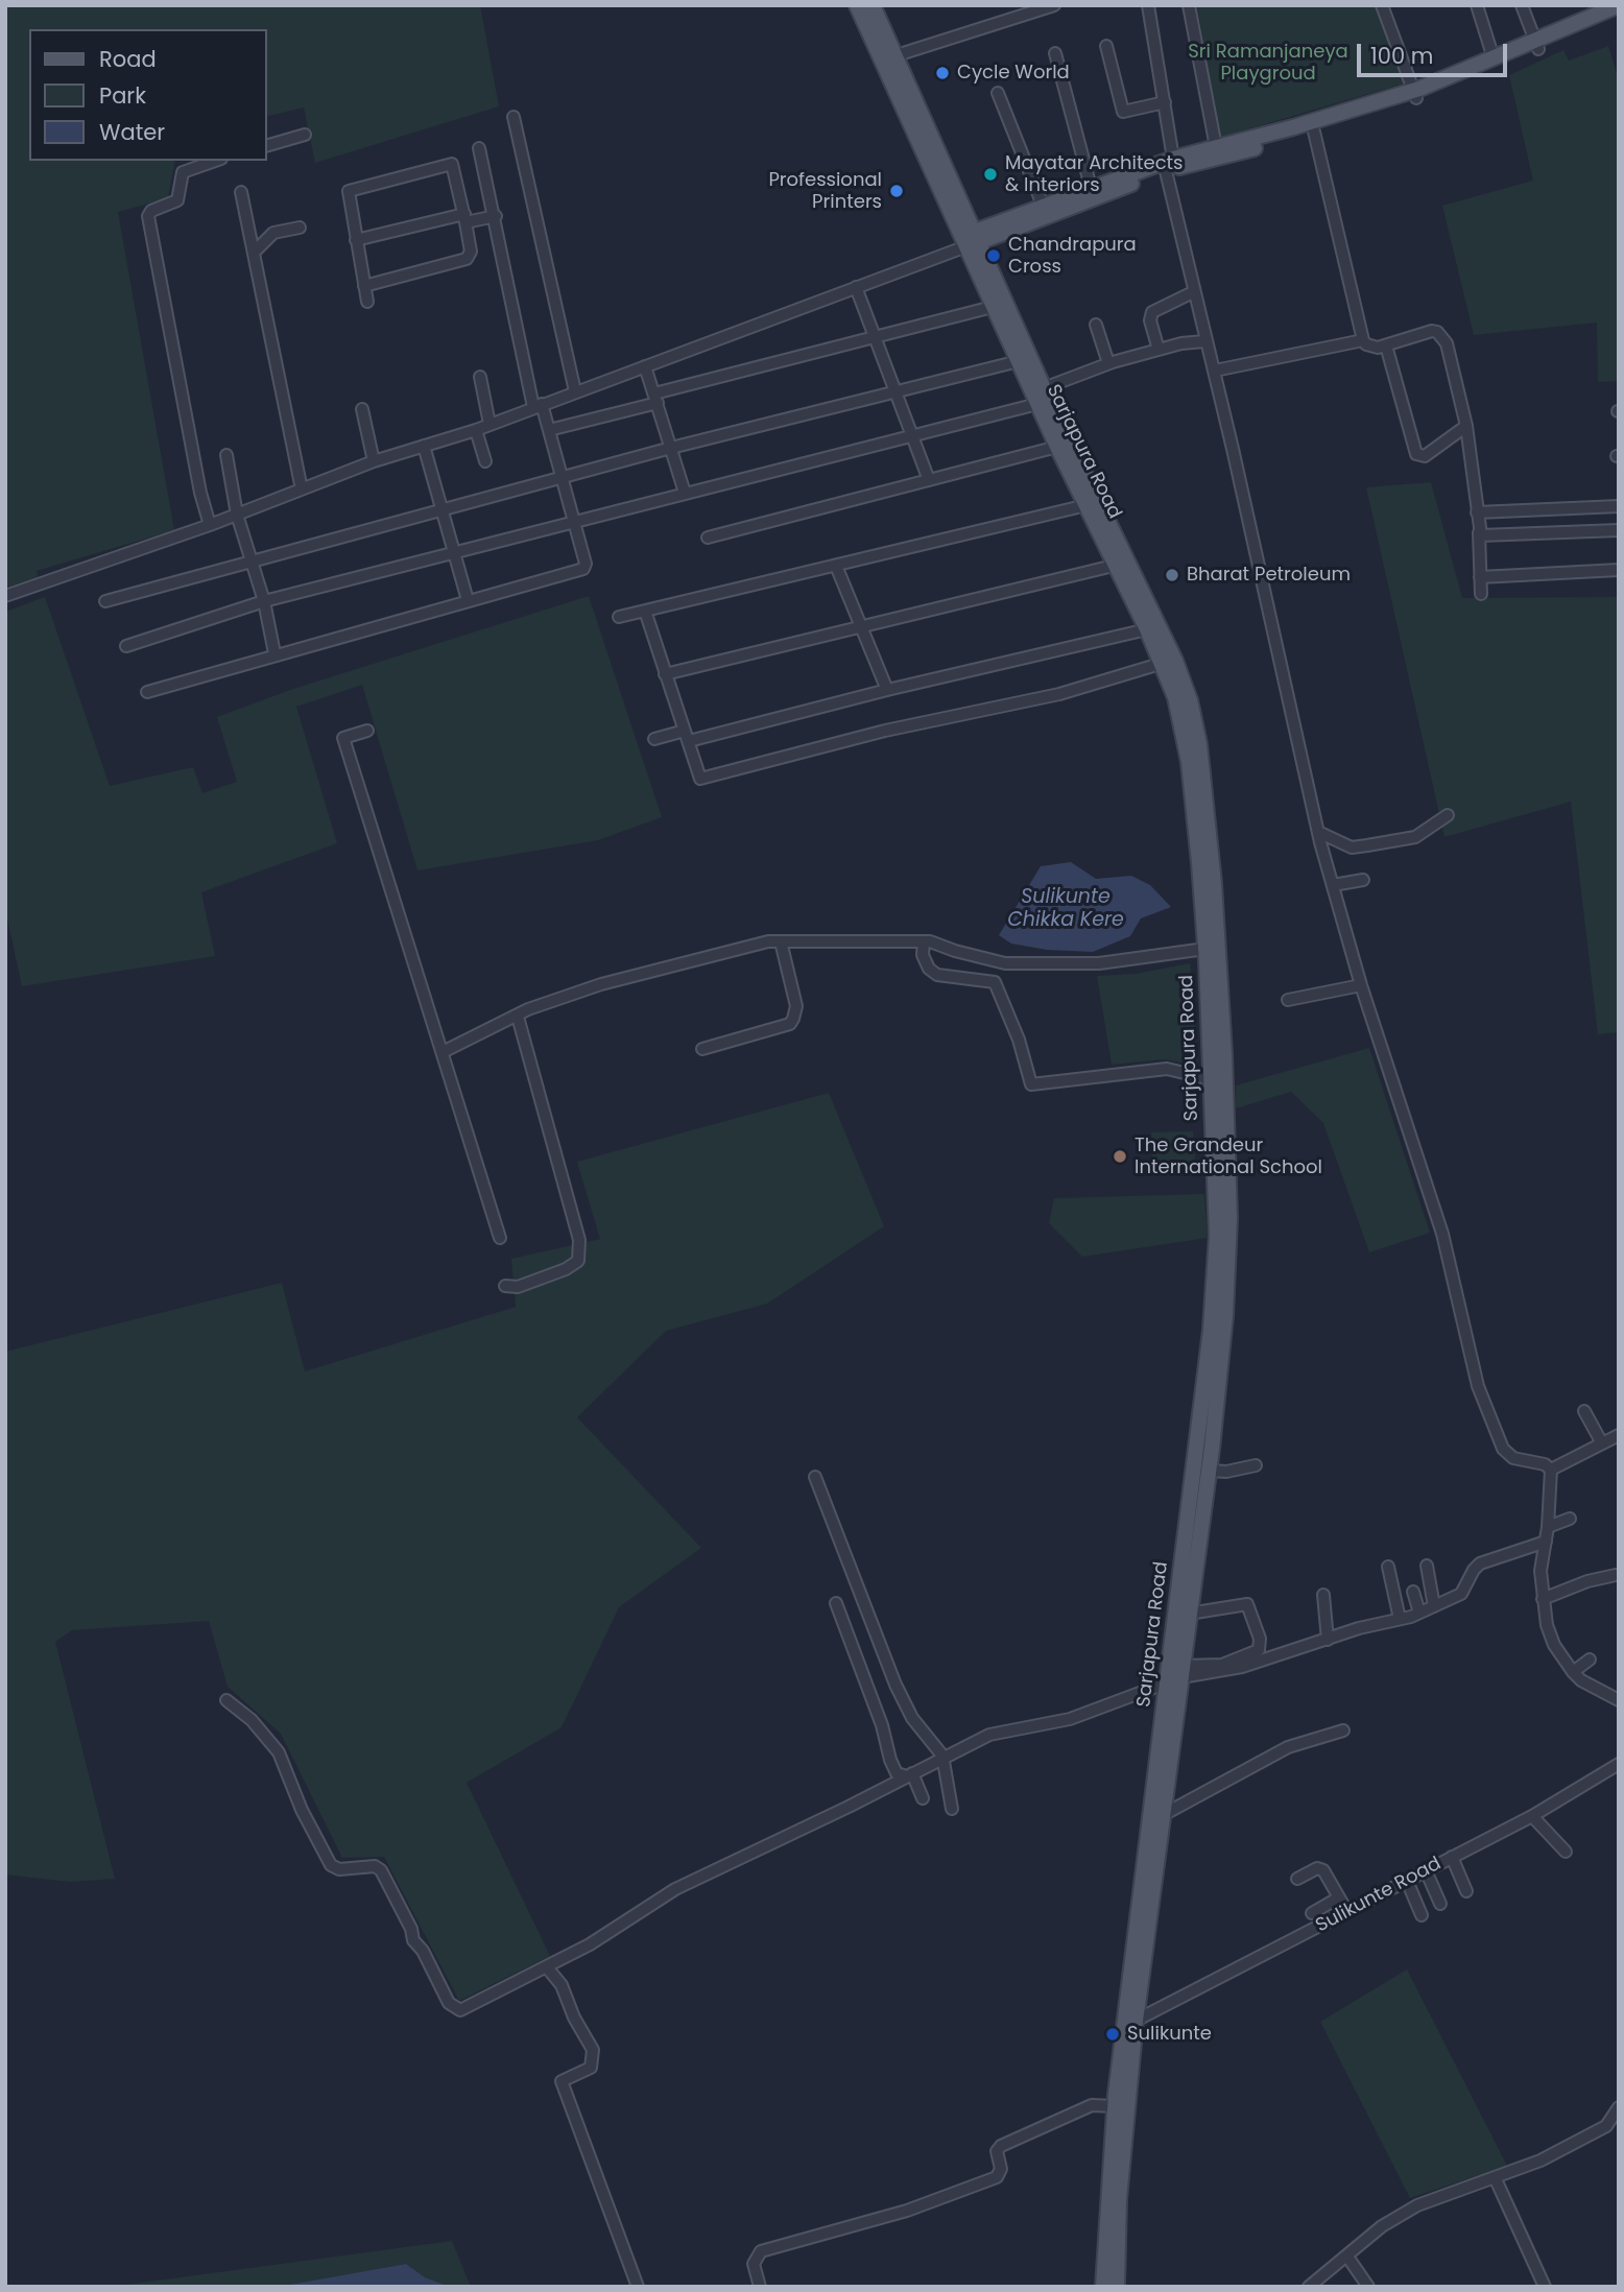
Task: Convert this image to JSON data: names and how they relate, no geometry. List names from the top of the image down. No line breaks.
{"streets":{"main road":["Sarjapura Road"],"street":["Sulikunte Road"]},"crossings":[["Sarjapura Road","Sulikunte Road"]],"water":["Sulikunte Chikka Kere"],"parks":["Sri Ramanjaneya Playgroud"],"places":["Cycle World","Mayatar Architects & Interiors","Professional Printers","Chandrapura Cross","Bharat Petroleum","The Grandeur International School","Sulikunte"],"legend":["Road","Park","Water"],"scale_bar":"100 m"}
